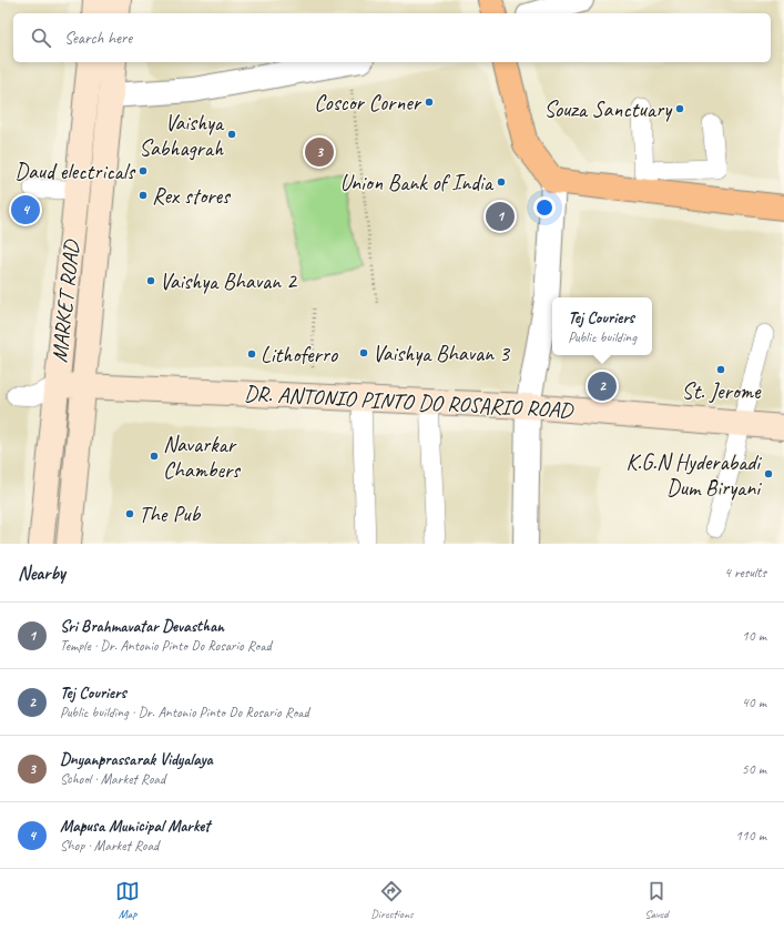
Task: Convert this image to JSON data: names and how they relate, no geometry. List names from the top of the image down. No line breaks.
{"streets":{"main road":["MARKET ROAD","DR. ANTONIO PINTO DO ROSARIO ROAD"]},"crossings":[["MARKET ROAD","DR. ANTONIO PINTO DO ROSARIO ROAD"]],"places":["Coscor Corner","Souza Sanctuary","Vaishya Sabhagrah","Daud electricals","Union Bank of India","Rex stores","Vaishya Bhavan 2","Vaishya Bhavan 3","Lithoferro","St. Jerome","Navarkar Chambers","K.G.N Hyderabadi Dum Biryani","The Pub"],"page":{"search":"Search here","pins":["3","4","1","2"],"popup":["Tej Couriers","Public building"],"heading":["Nearby","4 results"],"list":[{"mark":"1","name":"Sri Brahmavatar Devasthan","note":"Temple · Dr. Antonio Pinto Do Rosario Road","value":"10 m"},{"mark":"2","name":"Tej Couriers","note":"Public building · Dr. Antonio Pinto Do Rosario Road","value":"40 m"},{"mark":"3","name":"Dnyanprassarak Vidyalaya","note":"School · Market Road","value":"50 m"},{"mark":"4","name":"Mapusa Municipal Market","note":"Shop · Market Road","value":"110 m"}],"nav":["Map","Directions","Saved"]}}
